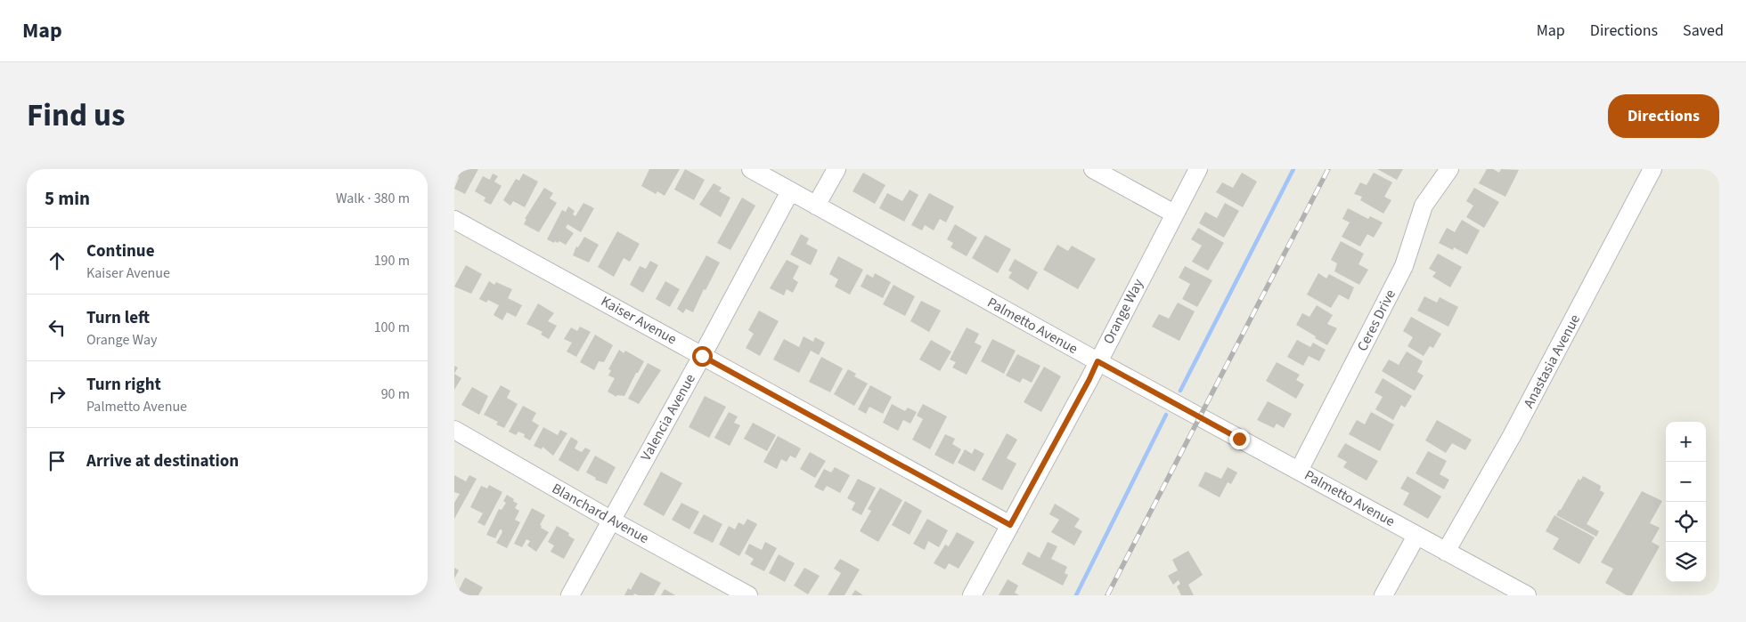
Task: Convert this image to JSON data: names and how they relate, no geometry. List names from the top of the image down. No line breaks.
{"streets":{"street":["Orange Way","Kaiser Avenue","Ceres Drive","Palmetto Avenue","Anastasia Avenue","Valencia Avenue","Blanchard Avenue"]},"crossings":[["Orange Way","Kaiser Avenue"],["Orange Way","Palmetto Avenue"],["Kaiser Avenue","Valencia Avenue"],["Ceres Drive","Palmetto Avenue"],["Palmetto Avenue","Anastasia Avenue"],["Palmetto Avenue","Valencia Avenue"],["Valencia Avenue","Blanchard Avenue"]],"page":{"header":"Map","nav":["Map","Directions","Saved"],"title":"Find us","buttons":"Directions","heading":["5 min","Walk · 380 m"],"list":[["Continue","Kaiser Avenue","190 m"],["Turn left","Orange Way","100 m"],["Turn right","Palmetto Avenue","90 m"],"Arrive at destination"],"map_buttons":["+","−"]}}
